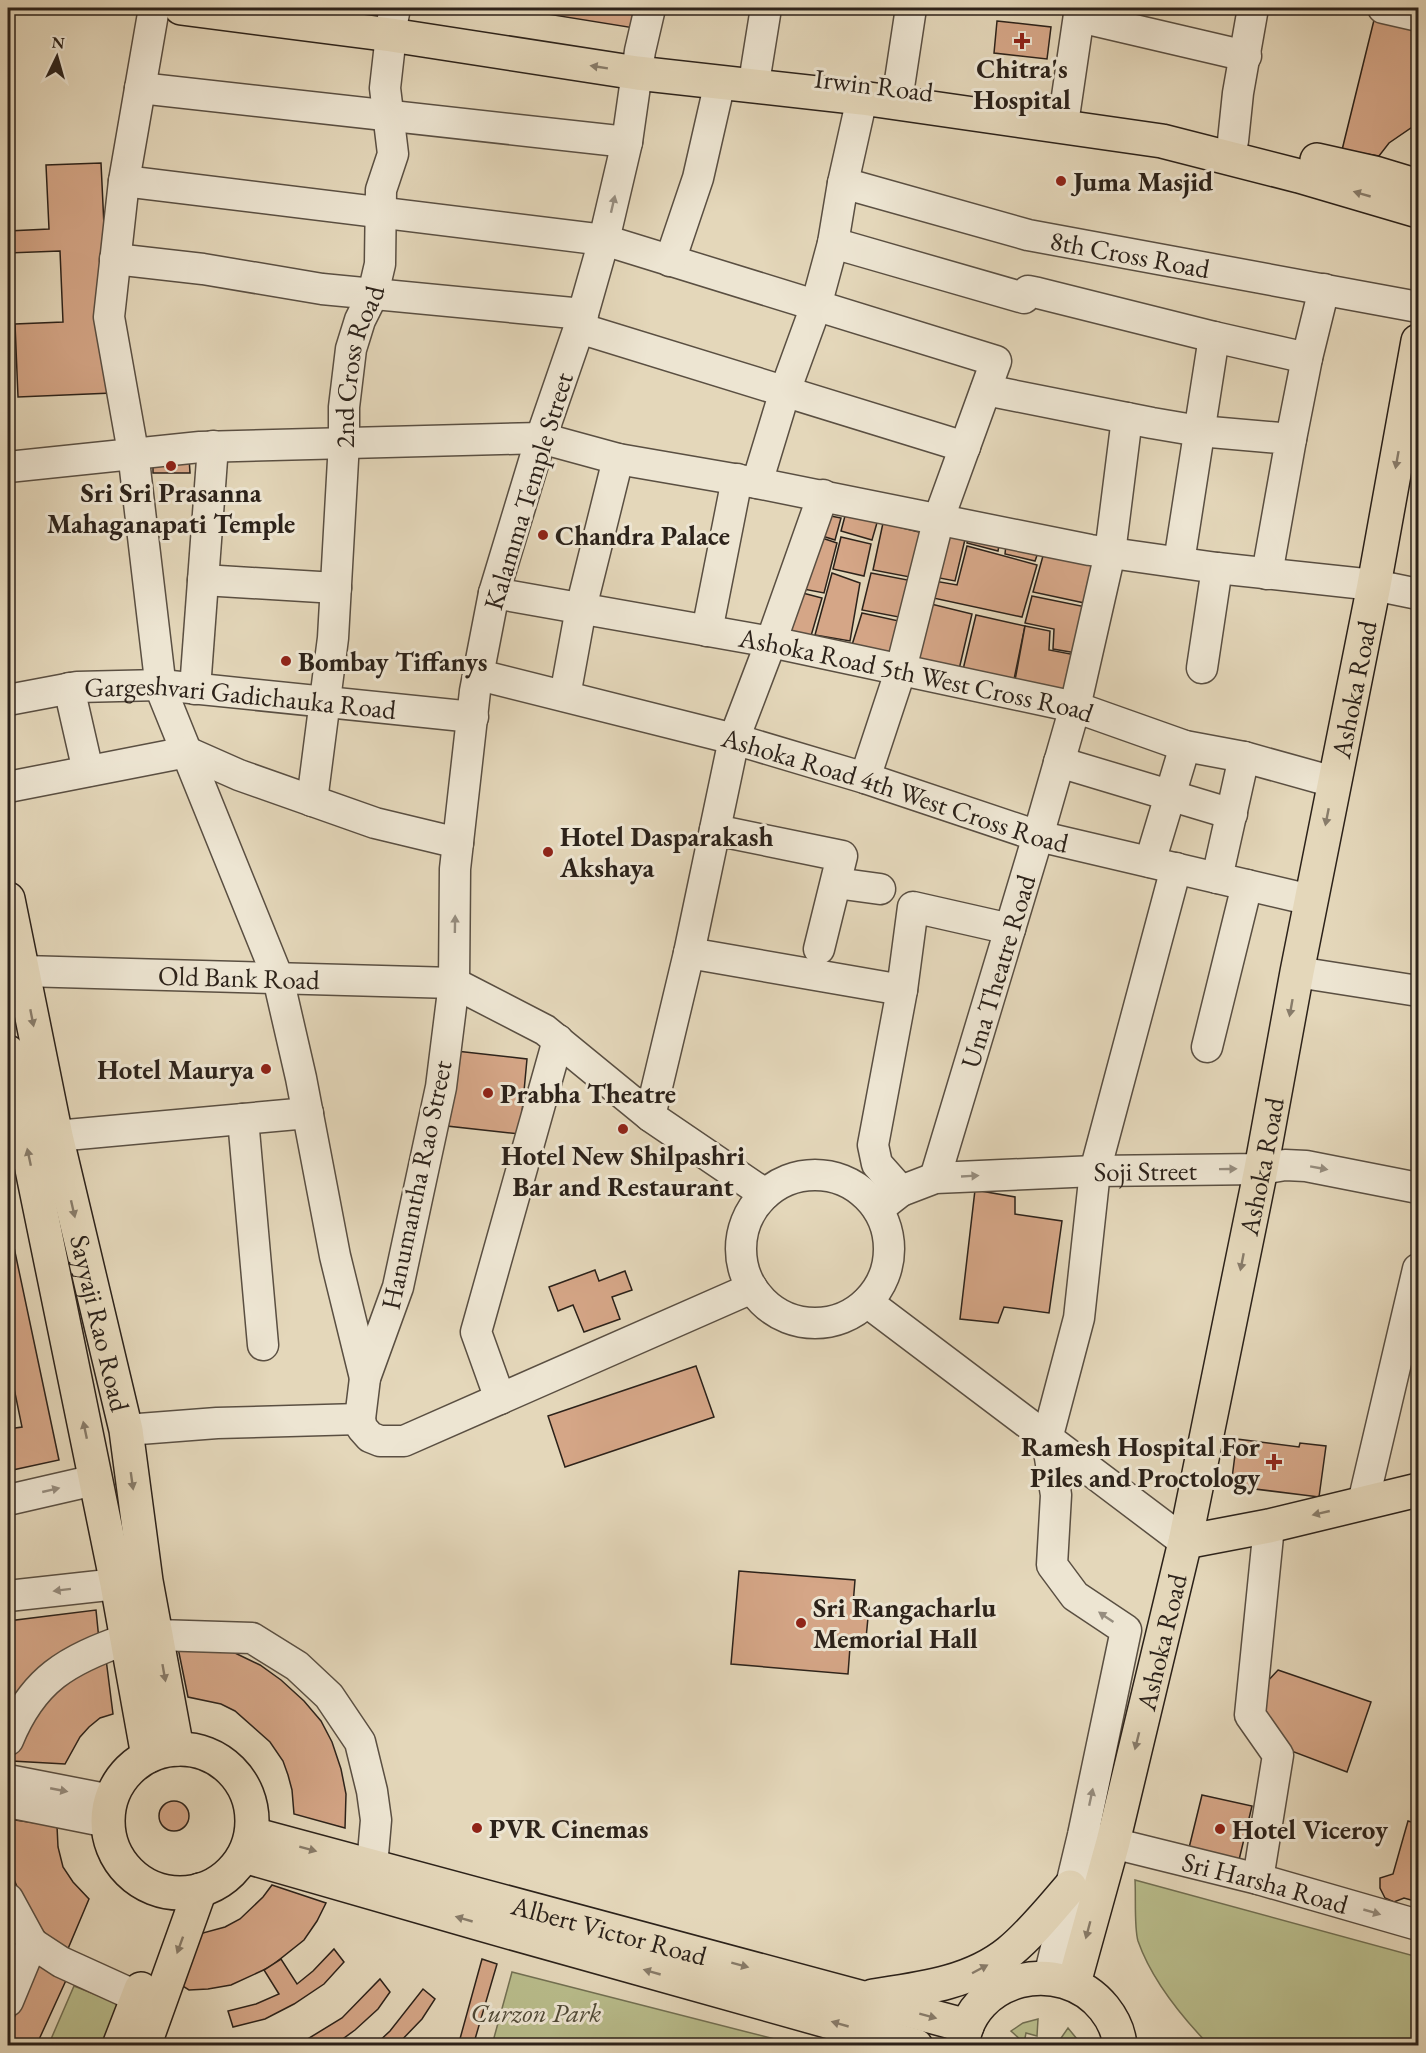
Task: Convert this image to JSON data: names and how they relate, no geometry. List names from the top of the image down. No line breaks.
{"streets":{"main road":["Irwin Road","Ashoka Road","Sayyaji Rao Road","Albert Victor Road"],"street":["8th Cross Road","2nd Cross Road","Kalamma Temple Street","Ashoka Road 5th West Cross Road","Gargeshvari Gadichauka Road","Ashoka Road 4th West Cross Road","Uma Theatre Road","Old Bank Road","Soji Street","Hanumantha Rao Street","Sri Harsha Road"]},"crossings":[["Irwin Road","2nd Cross Road"],["Irwin Road","Kalamma Temple Street"],["2nd Cross Road","Gargeshvari Gadichauka Road"],["Kalamma Temple Street","Ashoka Road 5th West Cross Road"],["Kalamma Temple Street","Gargeshvari Gadichauka Road"],["Kalamma Temple Street","Ashoka Road 4th West Cross Road"],["Kalamma Temple Street","Old Bank Road"],["Kalamma Temple Street","Hanumantha Rao Street"],["Ashoka Road 5th West Cross Road","Ashoka Road"],["Ashoka Road 5th West Cross Road","Uma Theatre Road"],["Ashoka Road","Ashoka Road 4th West Cross Road"],["Ashoka Road","Soji Street"],["Ashoka Road","Sri Harsha Road"],["Ashoka Road 4th West Cross Road","Uma Theatre Road"],["Uma Theatre Road","Soji Street"],["Old Bank Road","Hanumantha Rao Street"],["Old Bank Road","Sayyaji Rao Road"],["Sayyaji Rao Road","Albert Victor Road"]],"one_way":["Ashoka Road","Soji Street","Sri Harsha Road"],"parks":["Curzon Park"],"places":{"health":["Chitra's Hospital","Ramesh Hospital For Piles and Proctology"],"other":["Juma Masjid","Sri Sri Prasanna Mahaganapati Temple","Chandra Palace","Bombay Tiffanys","Hotel Dasparakash Akshaya","Hotel Maurya","Prabha Theatre","Hotel New Shilpashri Bar and Restaurant","Sri Rangacharlu Memorial Hall","PVR Cinemas","Hotel Viceroy"]},"north":"top"}
